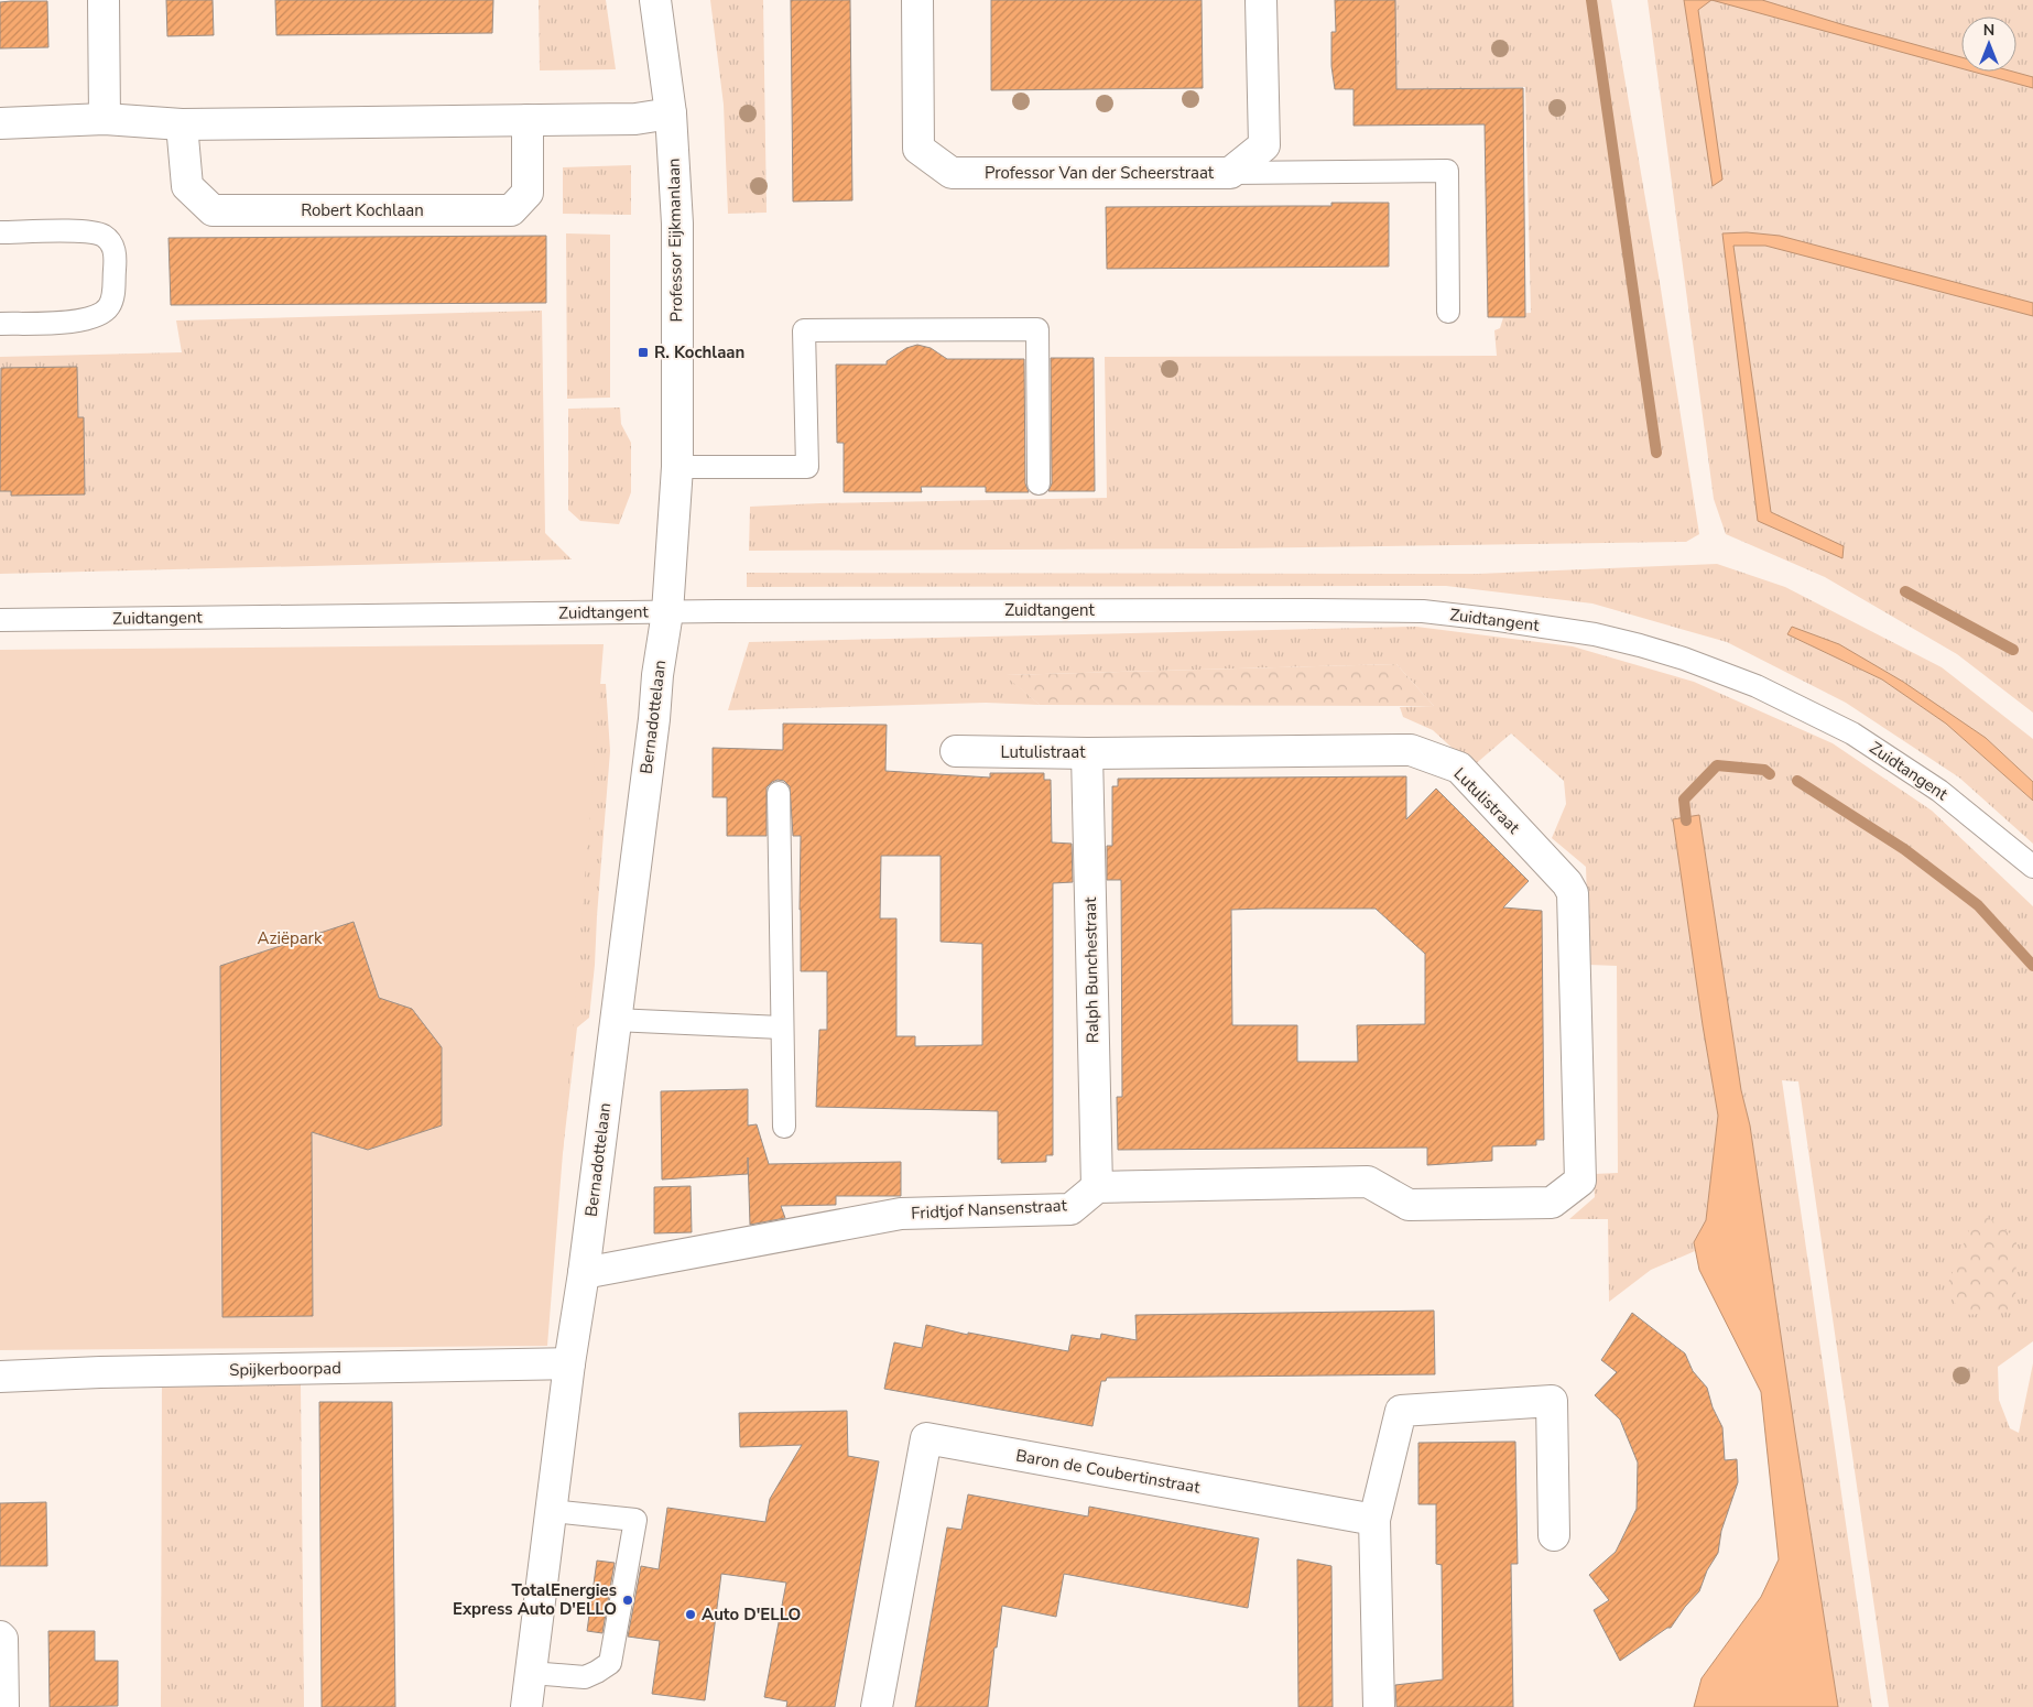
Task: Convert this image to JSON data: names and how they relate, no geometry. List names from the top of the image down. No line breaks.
{"streets":{"street":["Professor Van der Scheerstraat","Robert Kochlaan","Professor Eijkmanlaan","Bernadottelaan","Lutulistraat","Ralph Bunchestraat","Fridtjof Nansenstraat","Spijkerboorpad","Baron de Coubertinstraat"],"lane":["Zuidtangent"]},"crossings":[["Professor Eijkmanlaan","Zuidtangent"],["Professor Eijkmanlaan","Bernadottelaan"],["Zuidtangent","Bernadottelaan"],["Bernadottelaan","Fridtjof Nansenstraat"],["Bernadottelaan","Spijkerboorpad"],["Lutulistraat","Ralph Bunchestraat"],["Lutulistraat","Fridtjof Nansenstraat"],["Ralph Bunchestraat","Fridtjof Nansenstraat"]],"parks":["Aziëpark"],"places":{"transit":["R. Kochlaan"],"other":["TotalEnergies Express Auto D'ELLO","Auto D'ELLO"]},"north":"top"}
